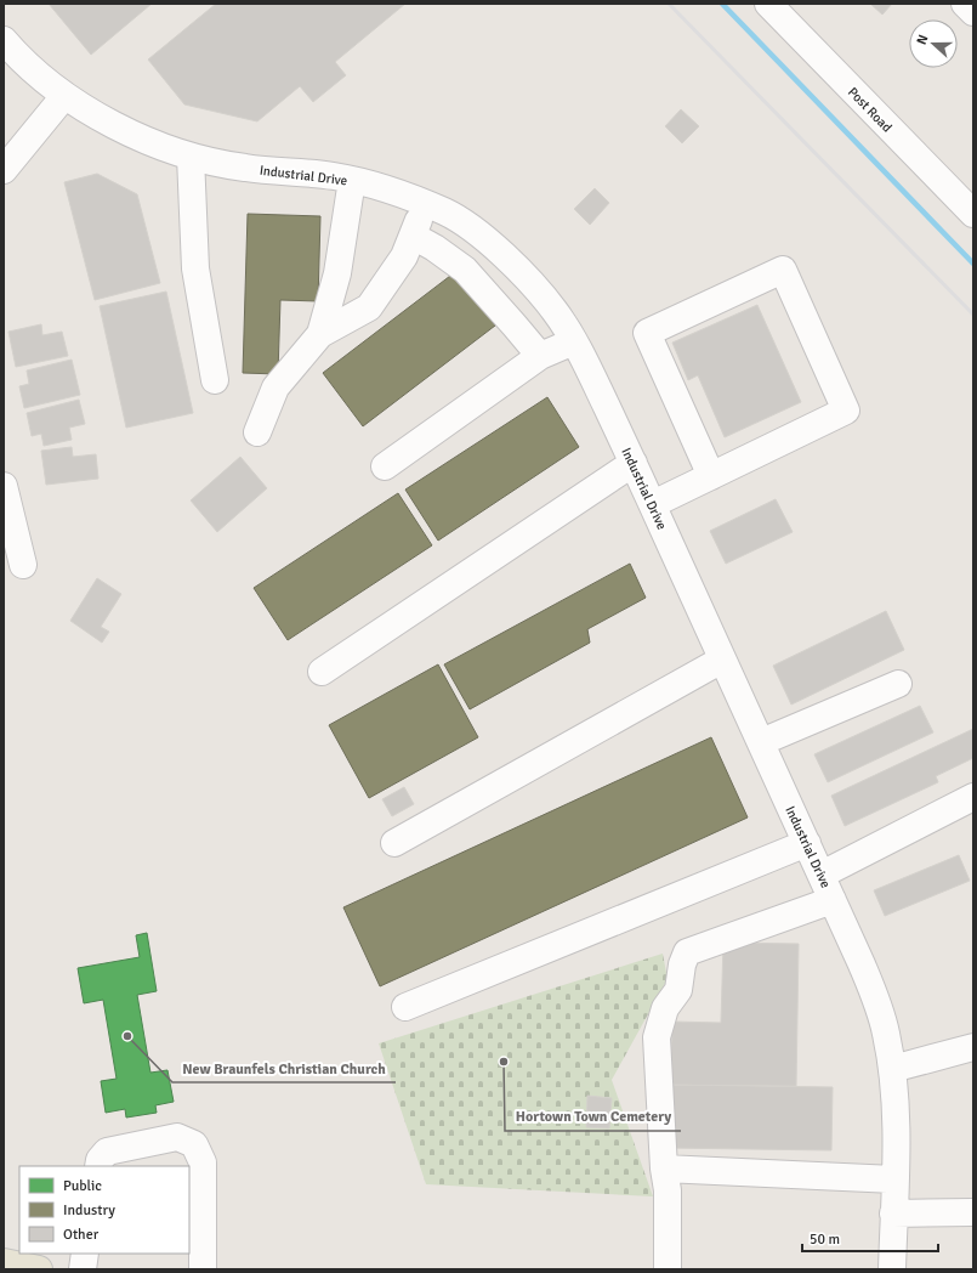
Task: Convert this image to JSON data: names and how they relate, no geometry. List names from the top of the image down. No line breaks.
{"streets":{"street":["Post Road","Industrial Drive"]},"places":["New Braunfels Christian Church","Hortown Town Cemetery"],"legend":["Public","Industry","Other"],"scale_bar":"50 m","north":"left"}
